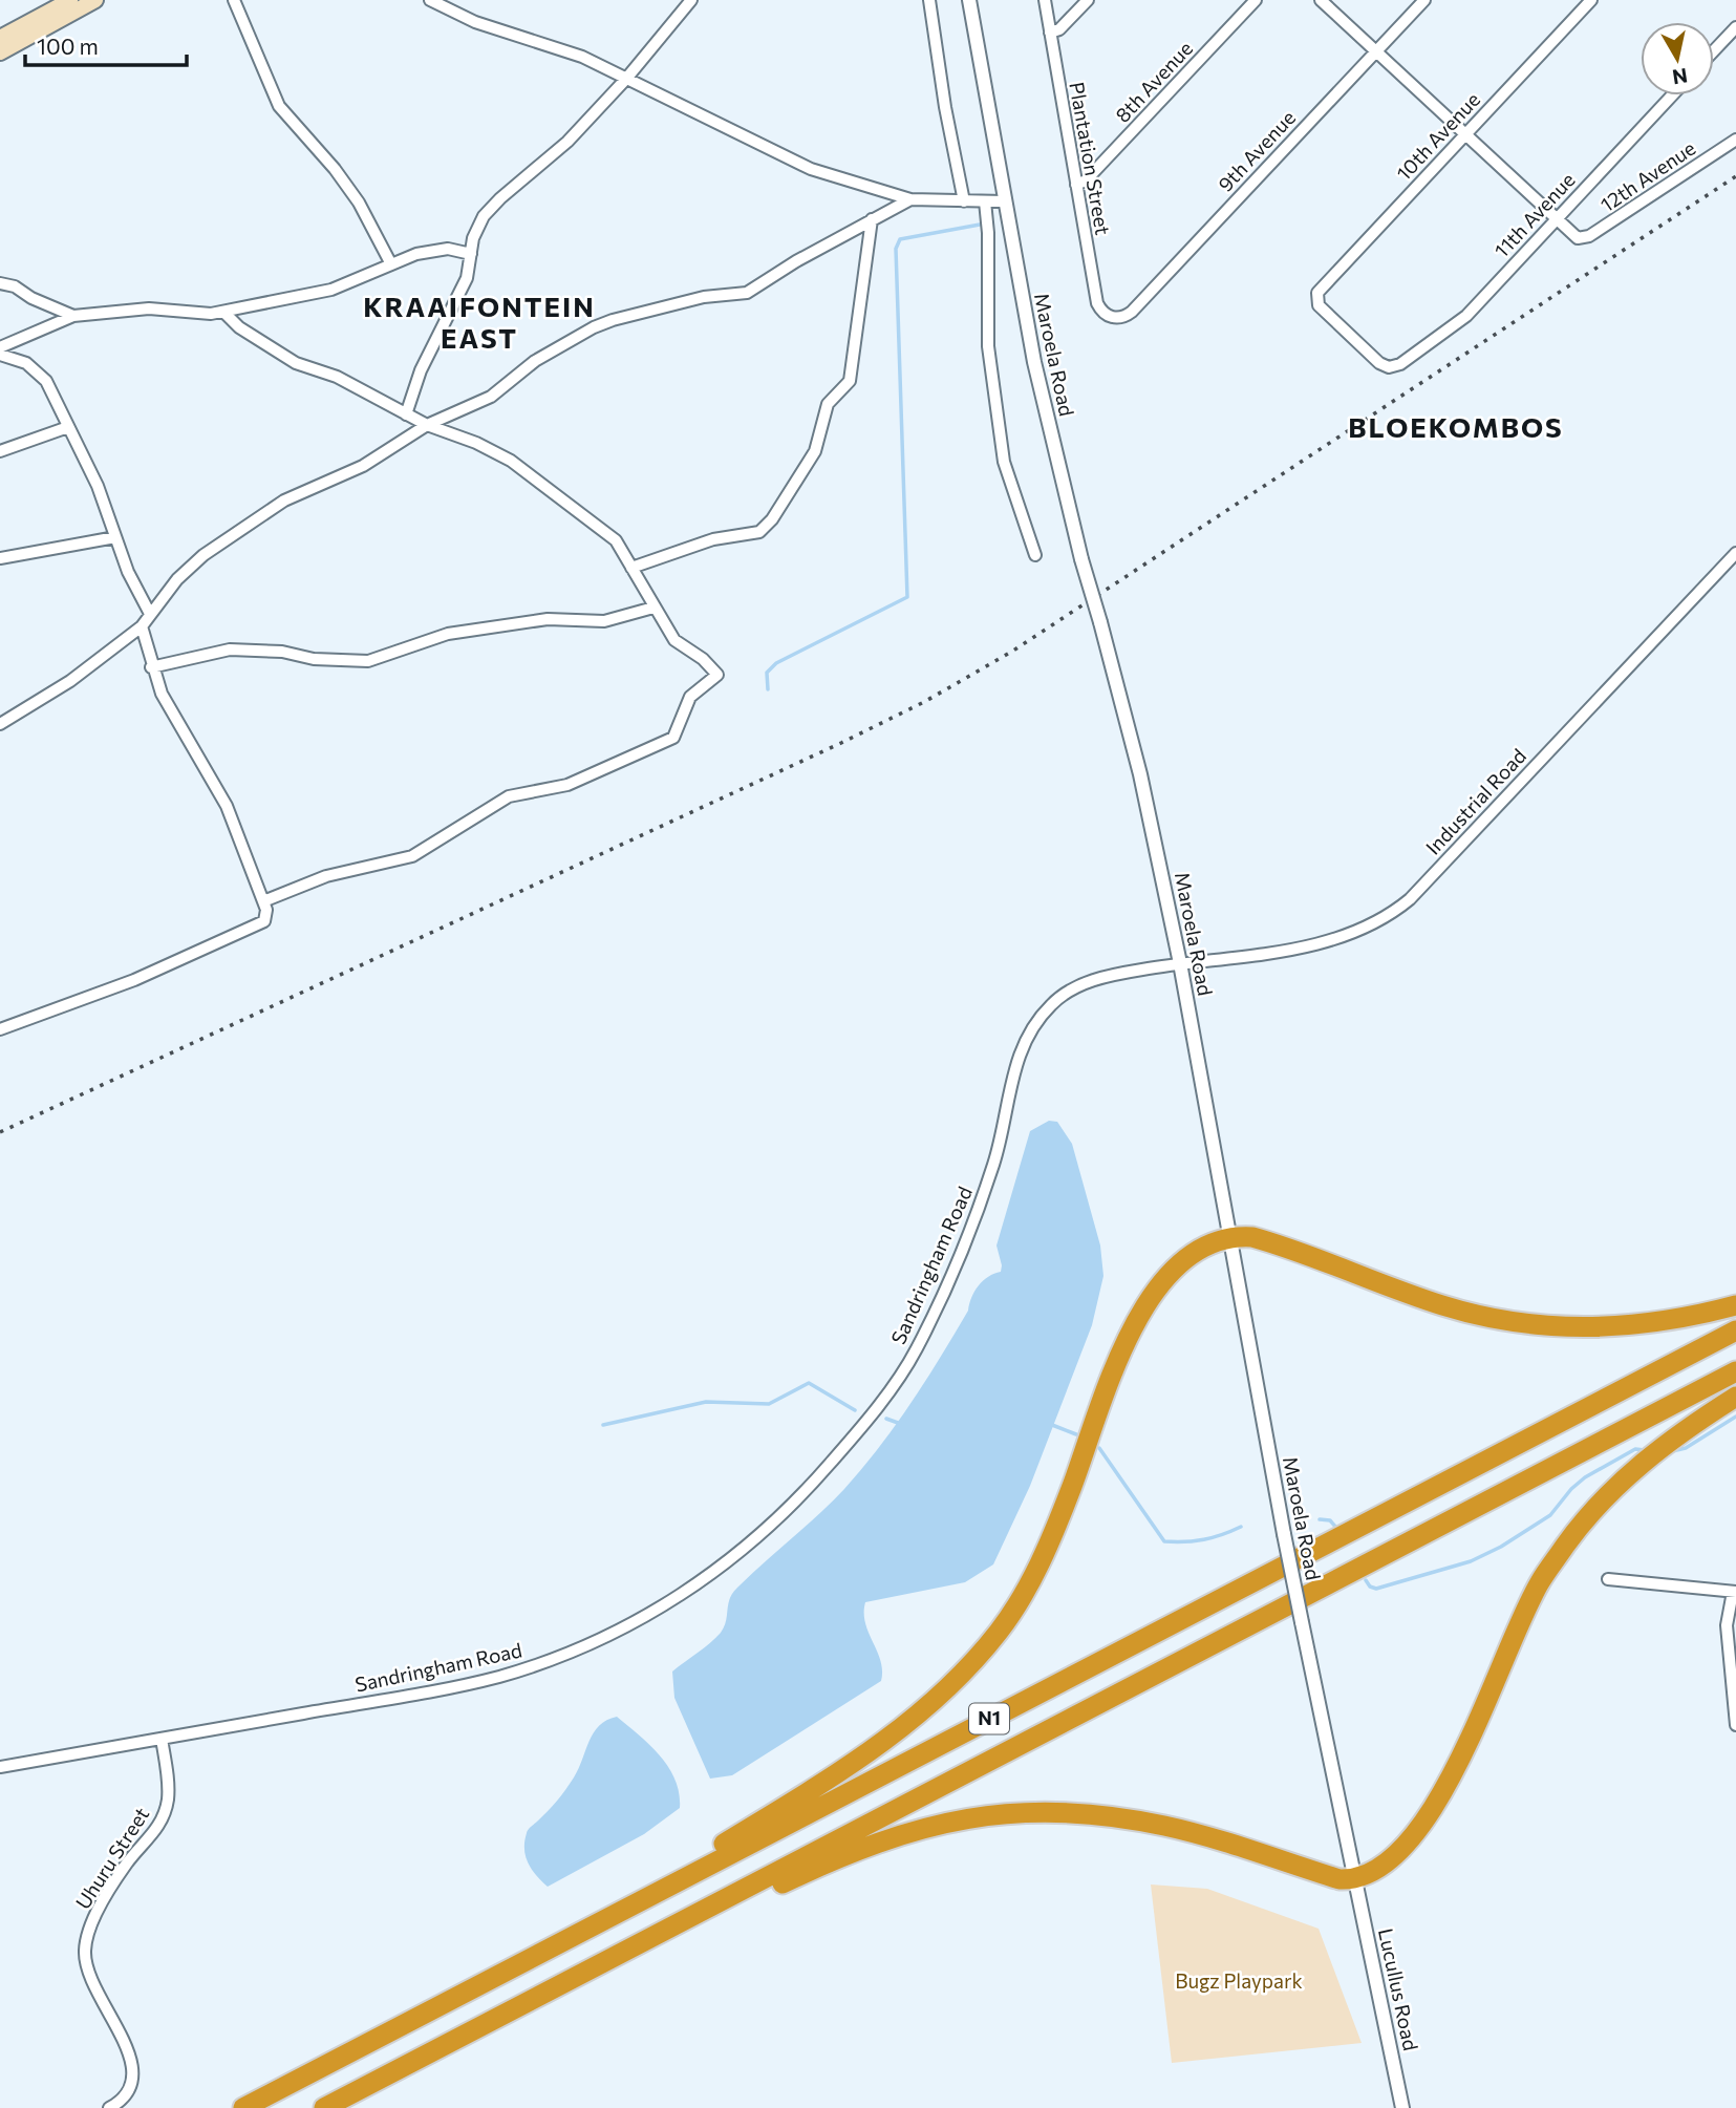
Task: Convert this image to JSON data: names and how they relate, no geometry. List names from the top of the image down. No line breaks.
{"streets":{"highway":["N1"],"street":["8th Avenue","10th Avenue","9th Avenue","Plantation Street","12th Avenue","11th Avenue","Maroela Road","Industrial Road","Sandringham Road","Uhuru Street","Lucullus Road"]},"crossings":[["8th Avenue","Plantation Street"],["10th Avenue","11th Avenue"],["9th Avenue","Plantation Street"],["12th Avenue","11th Avenue"],["Maroela Road","Industrial Road"],["Maroela Road","Sandringham Road"],["Maroela Road","Lucullus Road"],["Industrial Road","Sandringham Road"],["Sandringham Road","Uhuru Street"]],"districts":["KRAAIFONTEIN EAST","BLOEKOMBOS"],"parks":["Bugz Playpark"],"scale_bar":"100 m","north":"bottom"}
